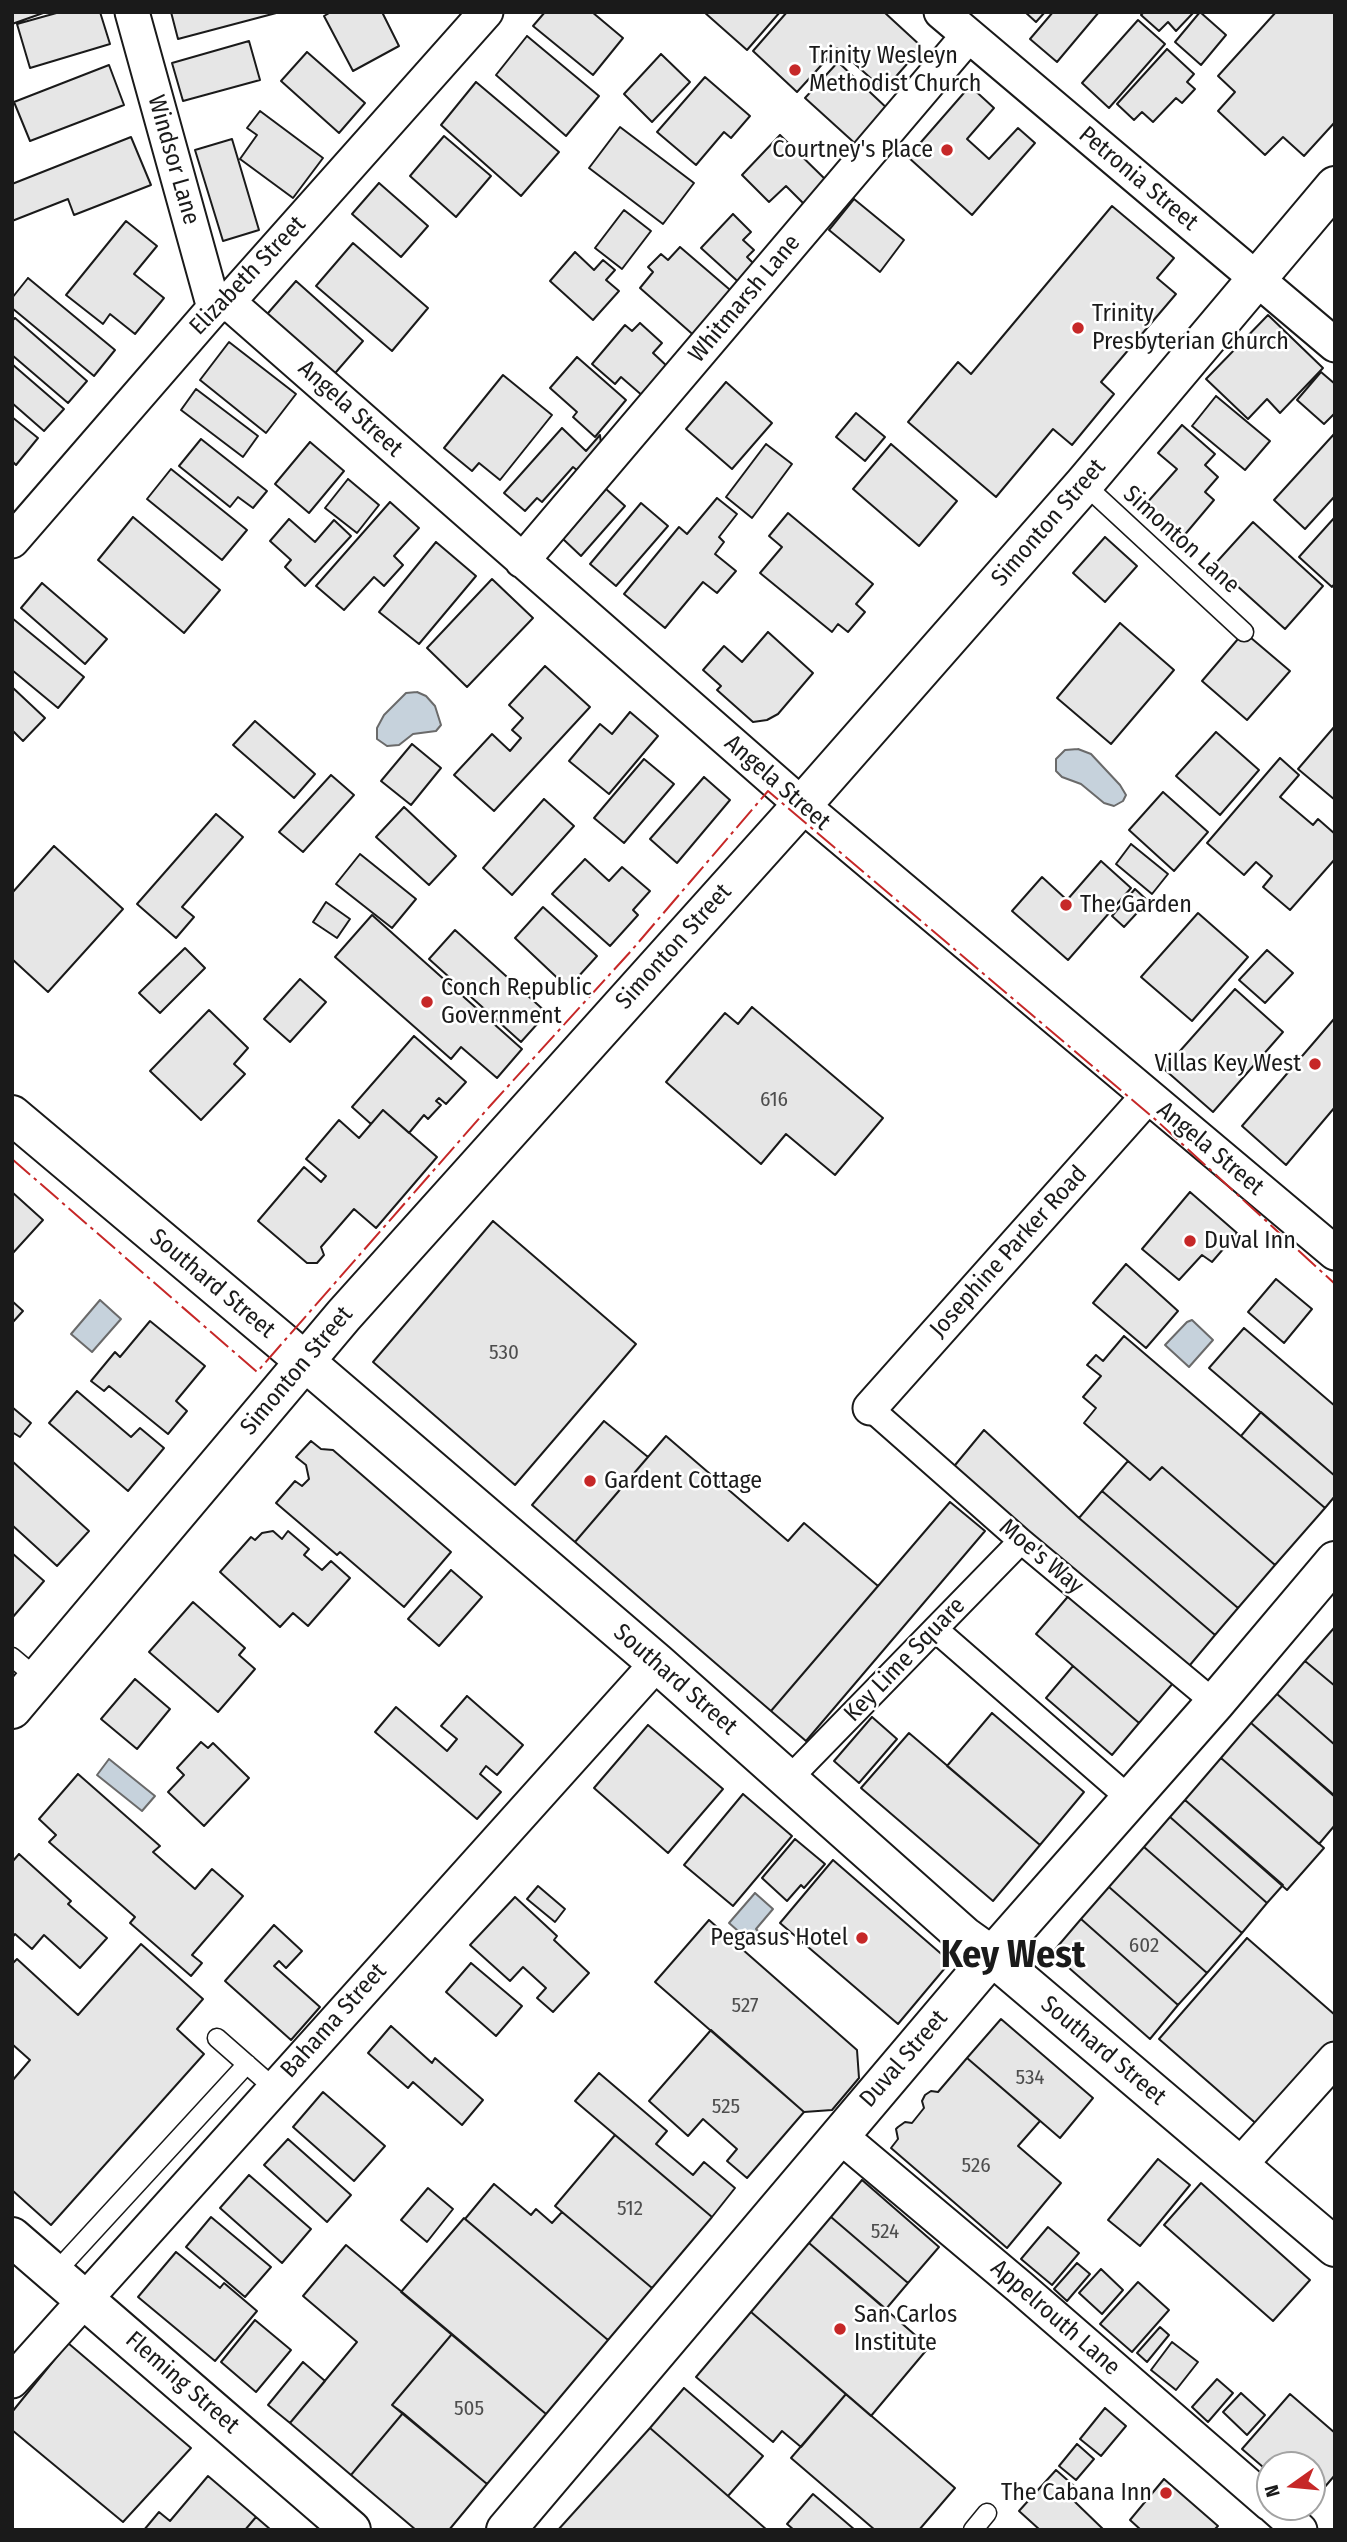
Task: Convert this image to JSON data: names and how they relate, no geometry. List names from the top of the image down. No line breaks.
{"streets":{"street":["Windsor Lane","Petronia Street","Elizabeth Street","Whitmarsh Lane","Angela Street","Simonton Street","Josephine Parker Road","Southard Street","Moe's Way","Key Lime Square","Bahama Street","Duval Street","Appelrouth Lane","Fleming Street"],"lane":["Simonton Lane"]},"crossings":[["Windsor Lane","Elizabeth Street"],["Windsor Lane","Angela Street"],["Petronia Street","Whitmarsh Lane"],["Petronia Street","Simonton Street"],["Elizabeth Street","Angela Street"],["Whitmarsh Lane","Angela Street"],["Angela Street","Simonton Street"],["Angela Street","Josephine Parker Road"],["Simonton Street","Simonton Lane"],["Simonton Street","Southard Street"],["Josephine Parker Road","Moe's Way"],["Southard Street","Key Lime Square"],["Southard Street","Bahama Street"],["Southard Street","Duval Street"],["Moe's Way","Key Lime Square"],["Moe's Way","Duval Street"],["Bahama Street","Fleming Street"],["Duval Street","Appelrouth Lane"]],"districts":["Key West"],"places":["Trinity Wesleyn Methodist Church","Courtney's Place","Trinity Presbyterian Church","The Garden","Conch Republic Government","Villas Key West","Duval Inn","Gardent Cottage","Pegasus Hotel","San Carlos Institute","The Cabana Inn"],"house_numbers":["616","530","602","527","534","525","526","512","524","505"],"north":"left"}
